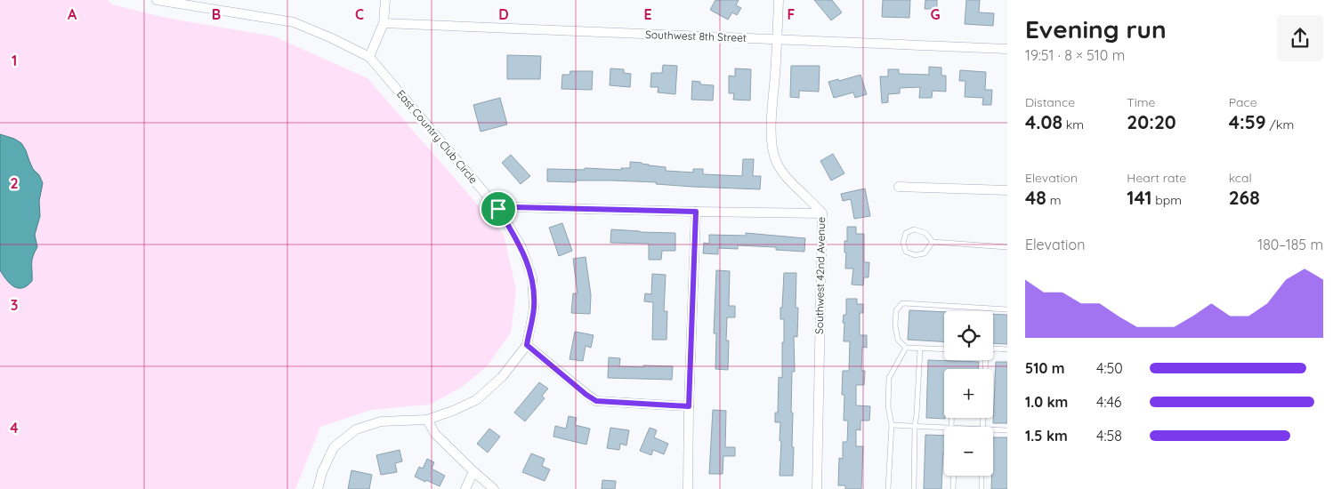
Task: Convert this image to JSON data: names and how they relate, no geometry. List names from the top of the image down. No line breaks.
{"streets":{"street":["Southwest 8th Street","East Country Club Circle","Southwest 42nd Avenue"]},"crossings":[["Southwest 8th Street","Southwest 42nd Avenue"]],"page":{"heading":["Evening run","19:51 · 8 × 510 m"],"stats":[["Distance","4.08 km"],["Time","20:20"],["Pace","4:59 /km"],["Elevation","48 m"],["Heart rate","141 bpm"],["kcal","268"]],"chart":["Elevation","180–185 m"],"map_buttons":["+","−"],"list":[{"name":"510 m","note":"4:50"},{"name":"1.0 km","note":"4:46"},{"name":"1.5 km","note":"4:58"}]},"grid":{"columns":["A","B","C","D","E","F","G"],"rows":["1","2","3","4"]}}
